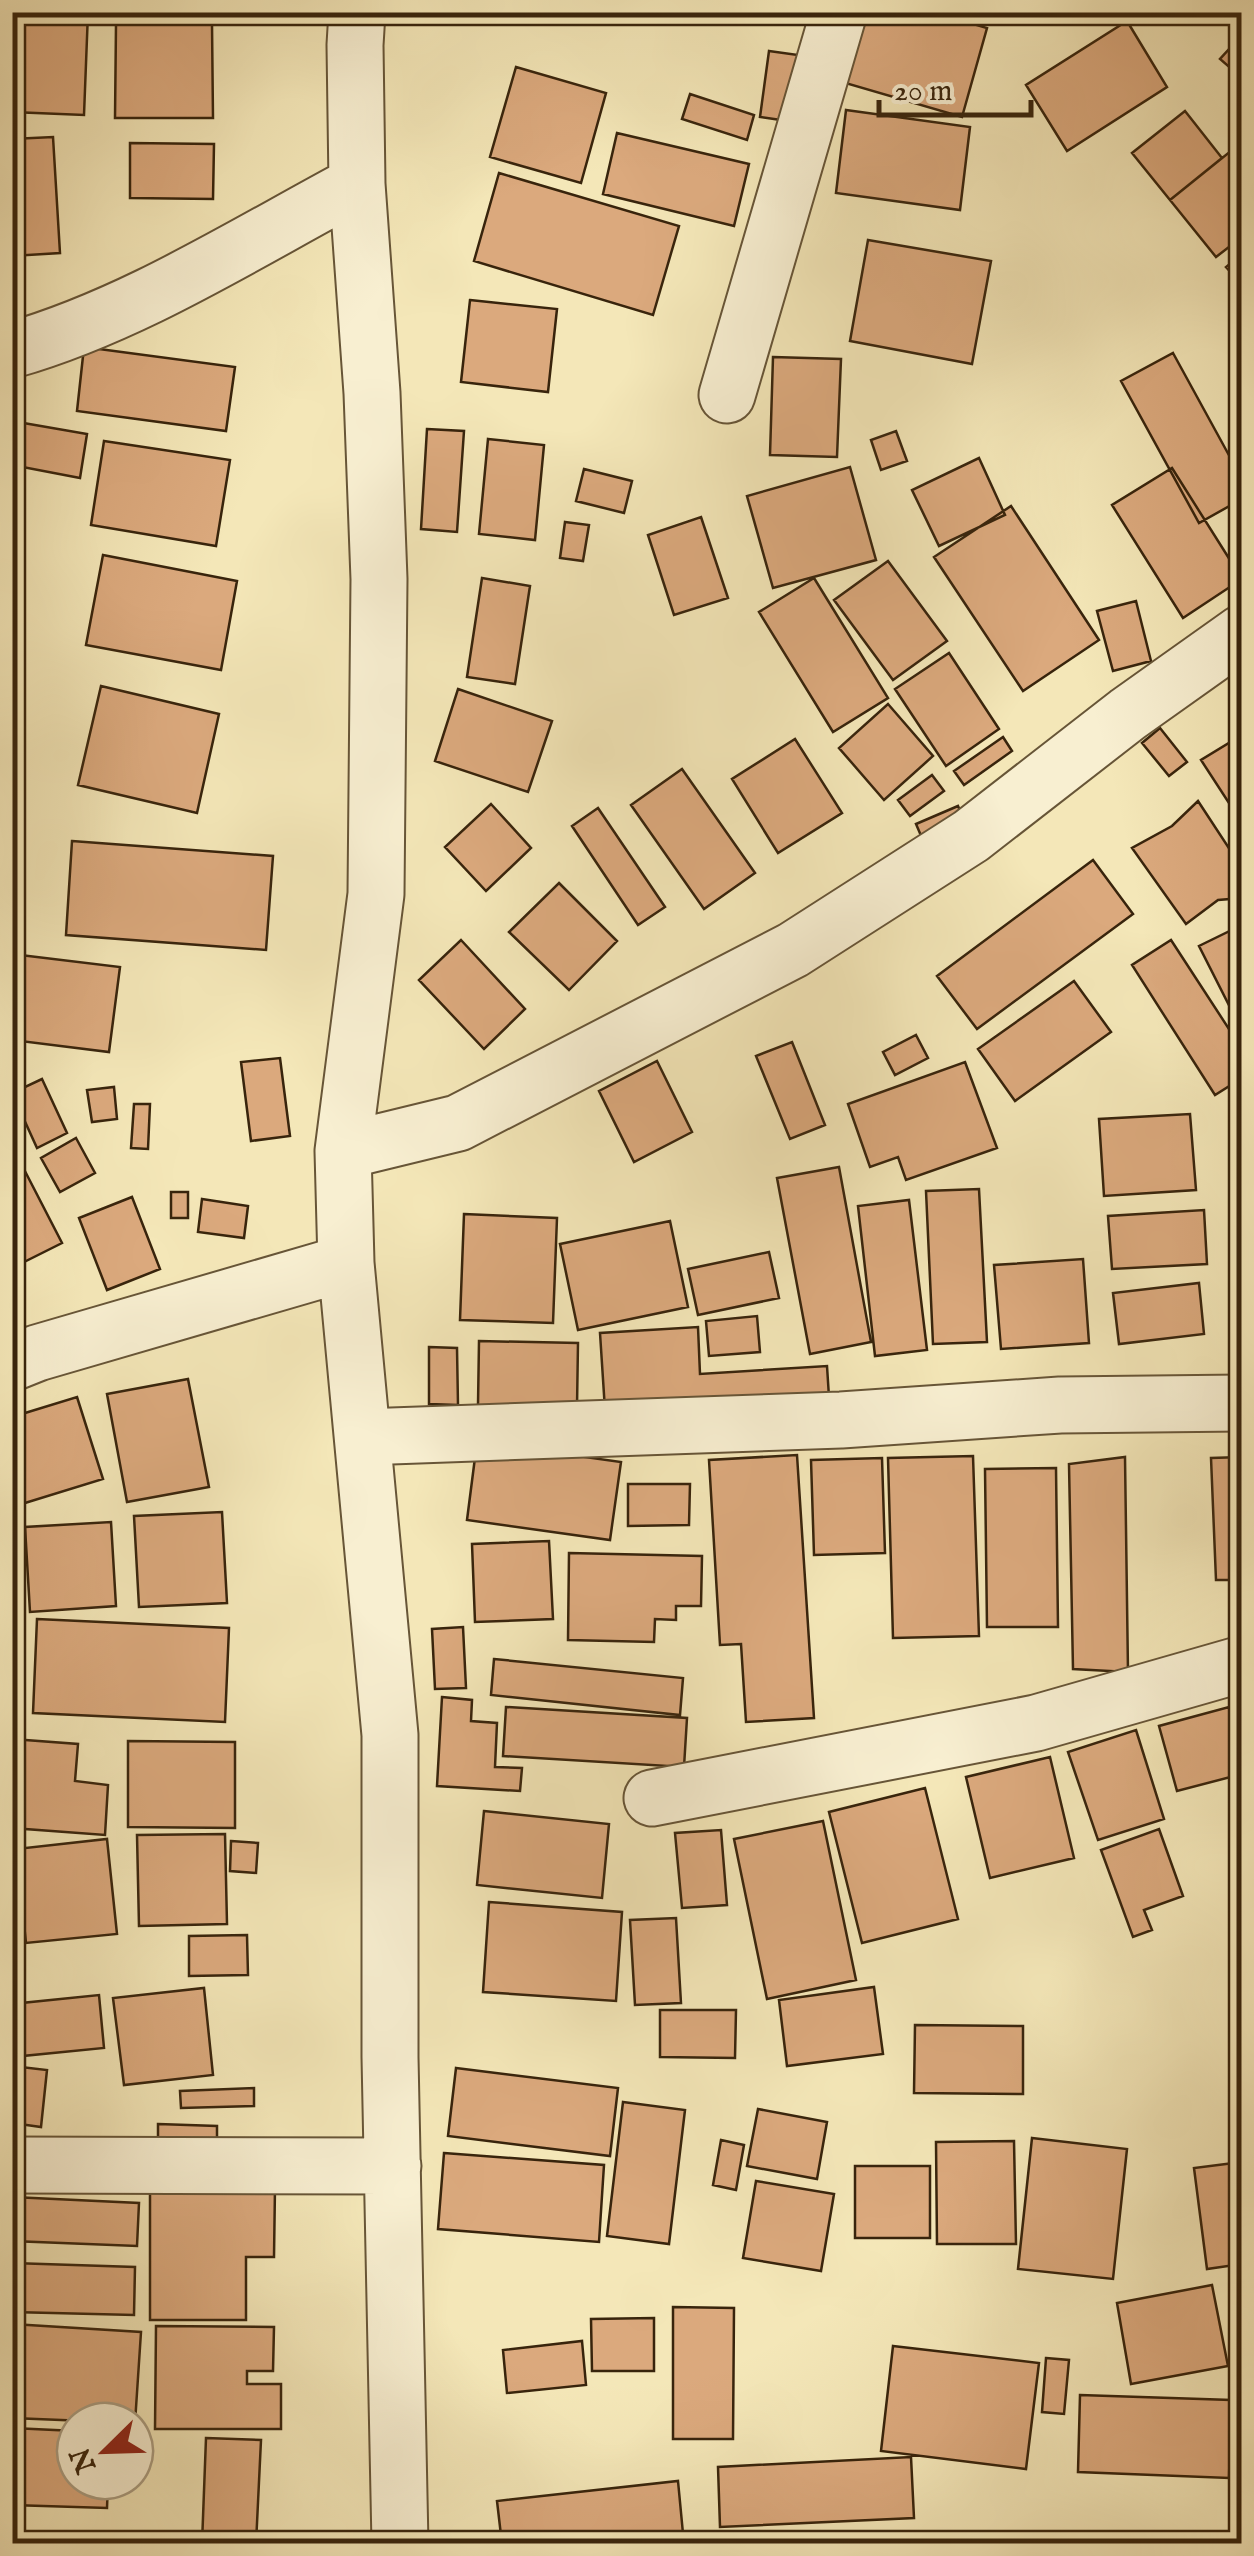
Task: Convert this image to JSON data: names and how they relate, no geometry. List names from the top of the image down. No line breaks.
{"scale_bar":"20 m","north":"bottom left"}
